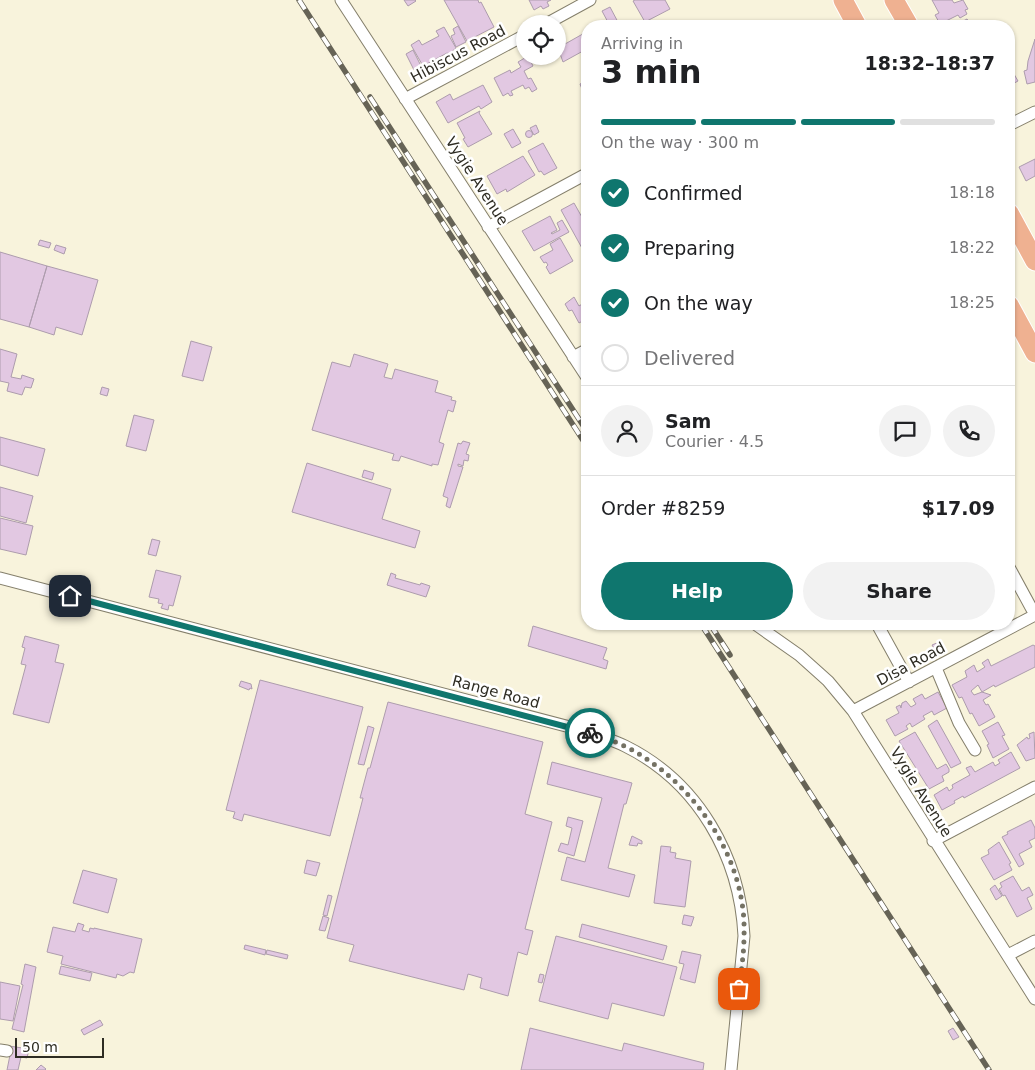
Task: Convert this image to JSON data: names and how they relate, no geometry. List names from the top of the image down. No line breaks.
{"streets":{"street":["Hibiscus Road","Vygie Avenue","Disa Road","Range Road"]},"crossings":[["Hibiscus Road","Vygie Avenue"],["Vygie Avenue","Disa Road"]],"scale_bar":"50 m","page":{"heading":["3 min","Arriving in","18:32–18:37"],"panel":["Sam","Courier · 4.5","Order #8259","$17.09"],"bar":"On the way · 300 m","list":[["Confirmed","18:18"],["Preparing","18:22"],["On the way","18:25"],"Delivered"],"buttons":["Help","Share"],"scale":"50 m"}}
